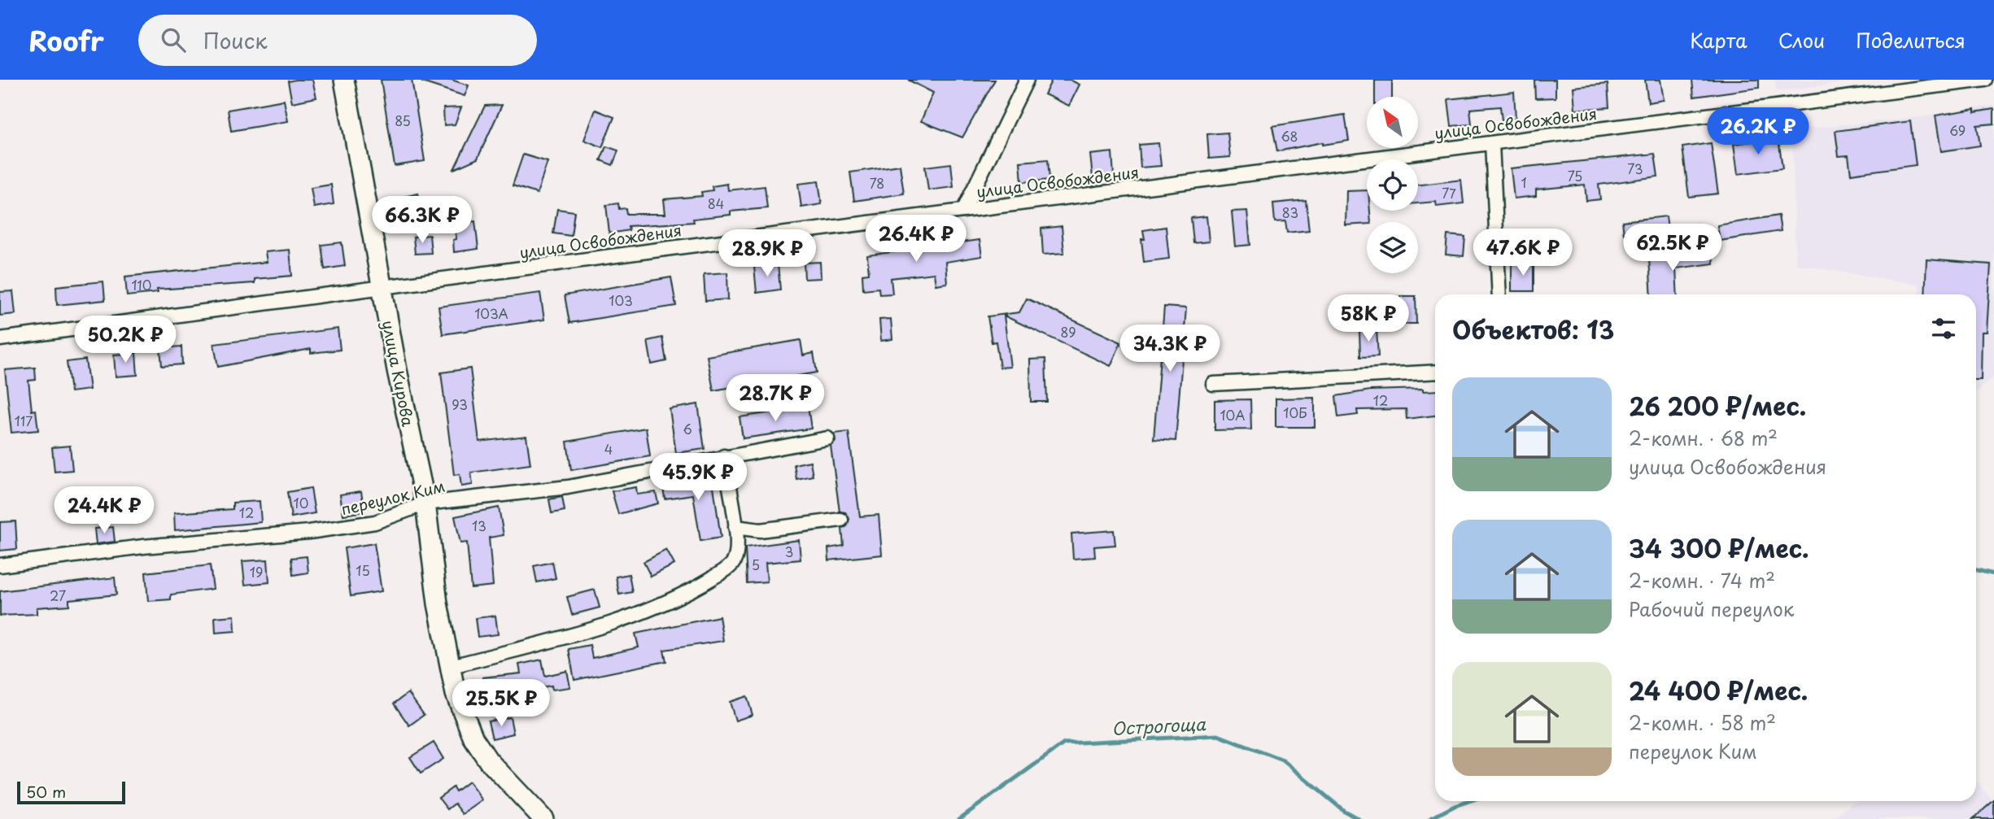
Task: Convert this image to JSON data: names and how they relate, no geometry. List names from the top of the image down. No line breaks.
{"streets":{"main road":["улица Кирова"],"street":["улица Освобождения","переулок Ким"]},"crossings":[["улица Освобождения","улица Кирова"],["улица Кирова","переулок Ким"]],"water":["Острогоща"],"house_numbers":["85","69","68","73","75","1","78","77","84","83","110","103","103А","89","12","93","10Б","10А","117","6","4","10","12","13","3","5","15","19","27"],"scale_bar":"50 m","north":"top left","page":{"header":"Roofr","search":"Поиск","nav":["Карта","Слои","Поделиться"],"price":["26.2K ₽","66.3K ₽","26.4K ₽","62.5K ₽","47.6K ₽","28.9K ₽","58K ₽","50.2K ₽","34.3K ₽","28.7K ₽","45.9K ₽","24.4K ₽","25.5K ₽"],"heading":"Объектов: 13","list":[{"name":"26 200 ₽/мес.","note":"2-комн. · 68 m² · улица Освобождения"},{"name":"34 300 ₽/мес.","note":"2-комн. · 74 m² · Рабочий переулок"},{"name":"24 400 ₽/мес.","note":"2-комн. · 58 m² · переулок Ким"}],"scale":"50 m"}}
